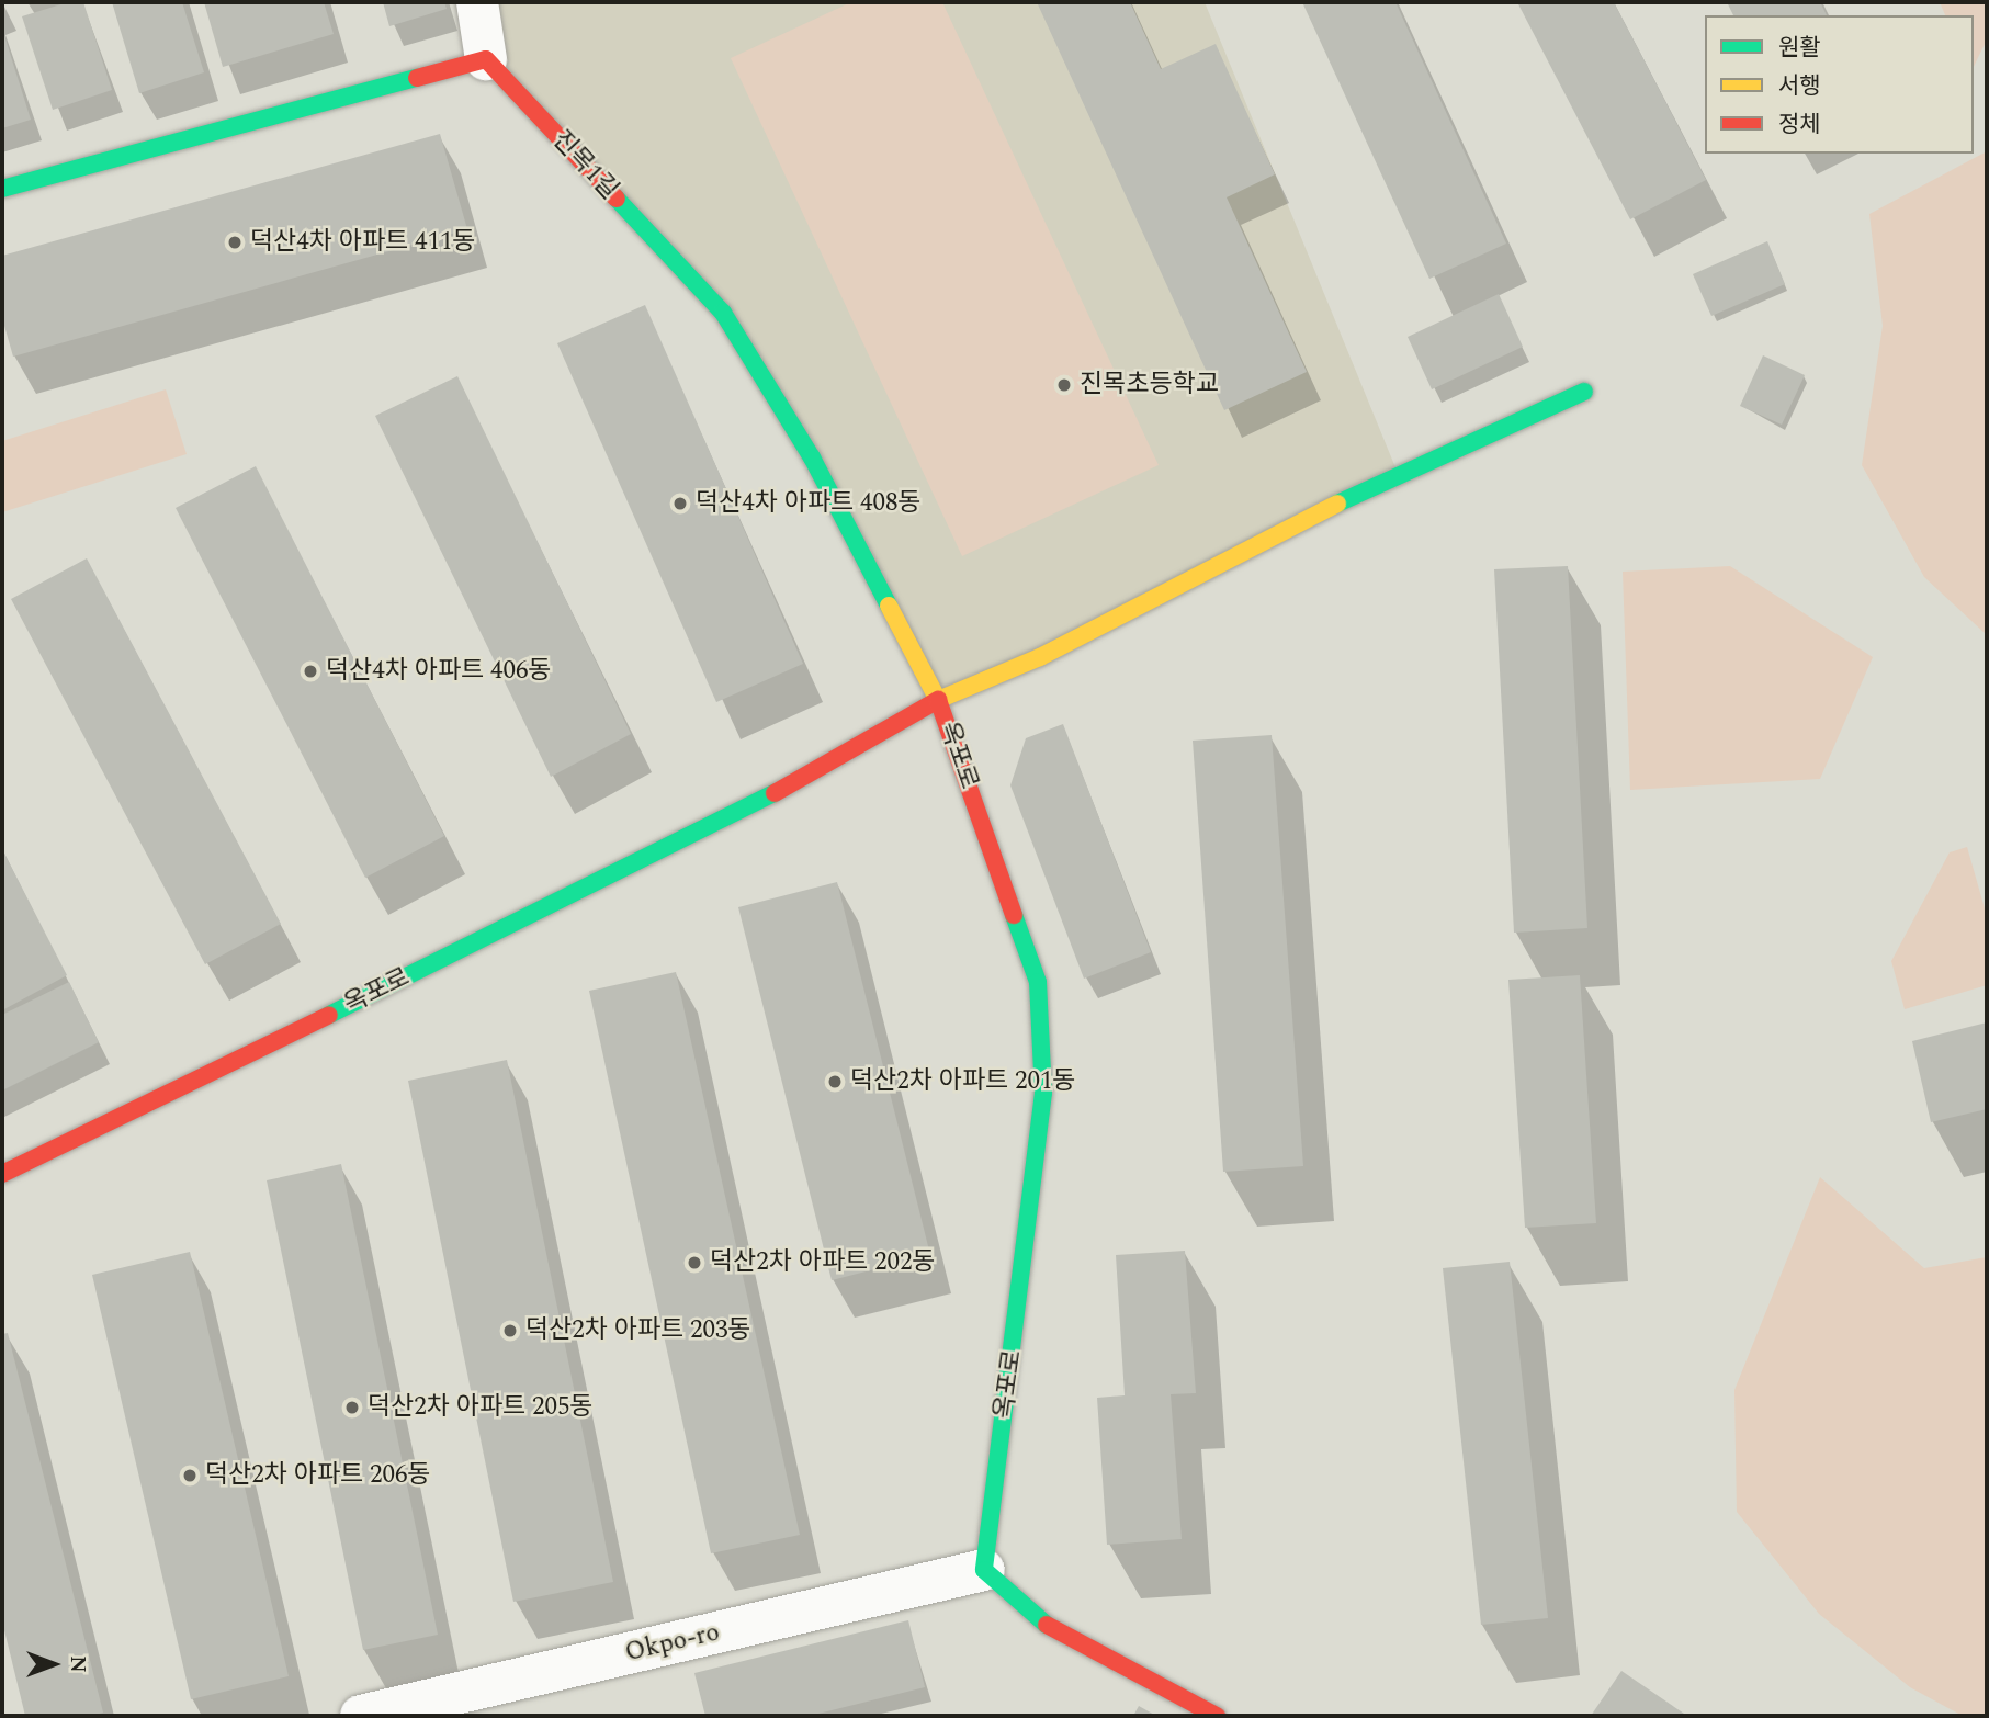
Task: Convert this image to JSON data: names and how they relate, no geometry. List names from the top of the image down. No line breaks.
{"streets":{"street":["진목1길","옥포로","Okpo-ro"]},"crossings":[["진목1길","옥포로"],["옥포로","Okpo-ro"]],"places":["덕산4차 아파트 411동","진목초등학교","덕산4차 아파트 408동","덕산4차 아파트 406동","덕산2차 아파트 201동","덕산2차 아파트 202동","덕산2차 아파트 203동","덕산2차 아파트 205동","덕산2차 아파트 206동"],"legend":["원활","서행","정체"],"north":"right"}
